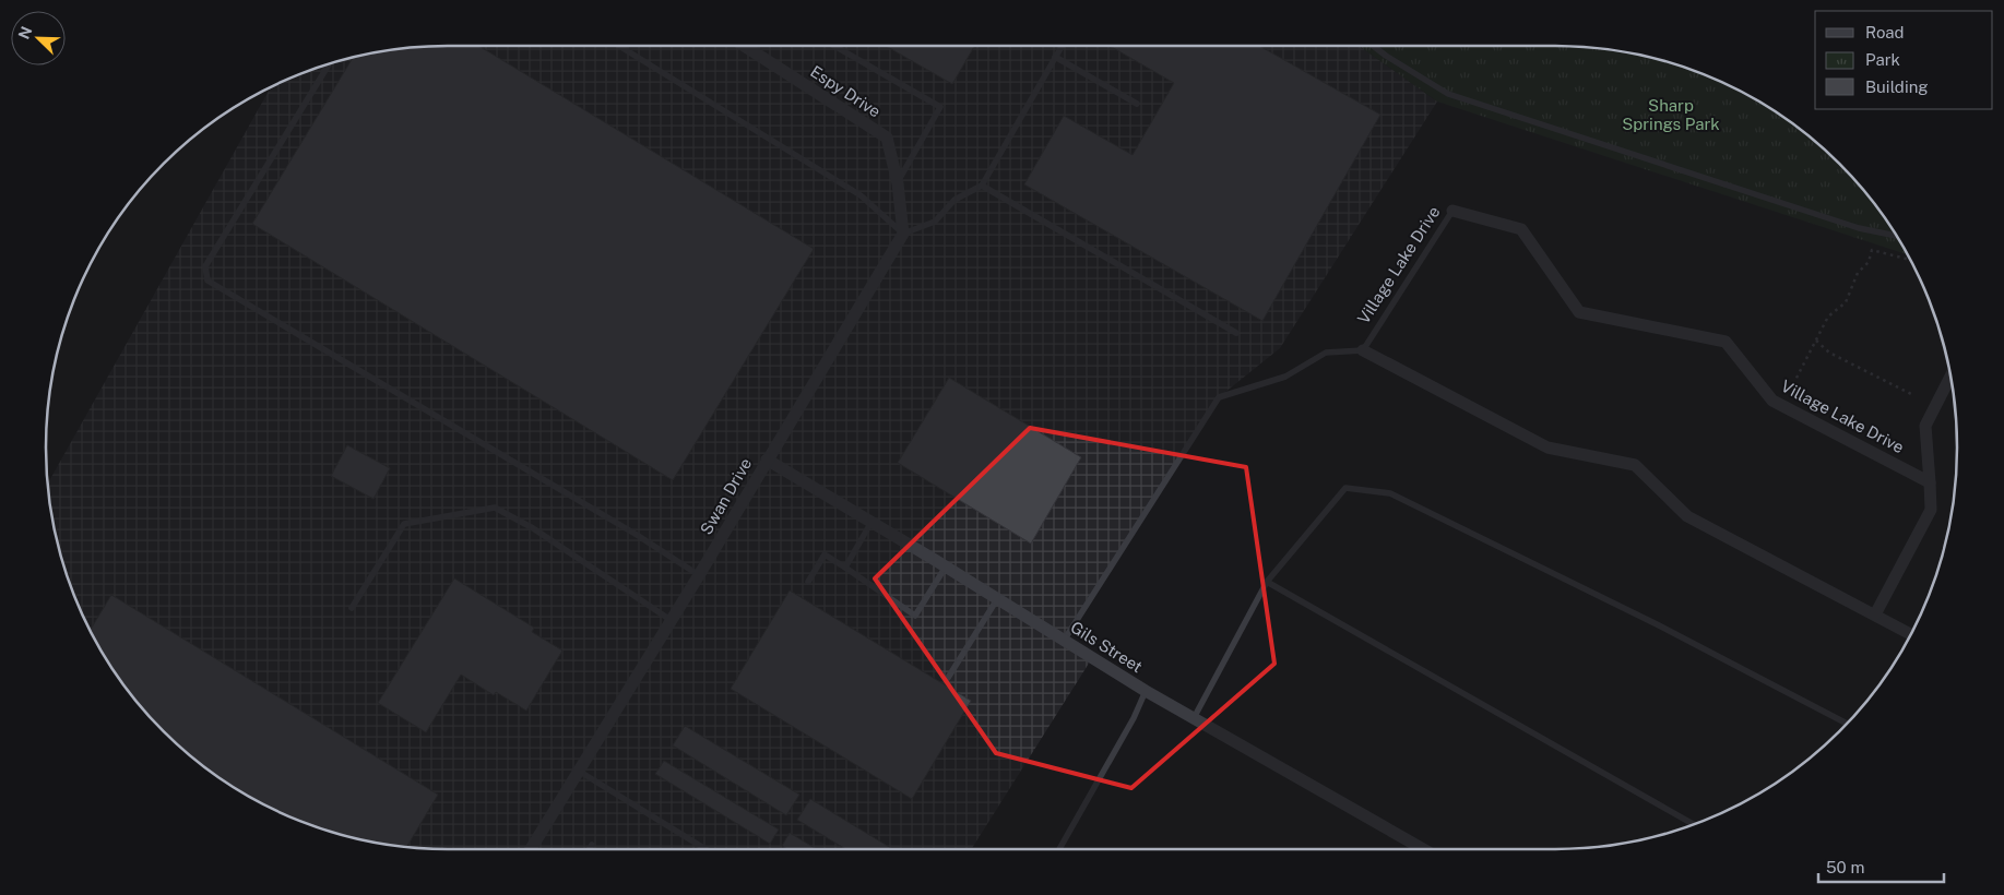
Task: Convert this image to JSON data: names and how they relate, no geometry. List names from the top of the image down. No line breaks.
{"streets":{"street":["Espy Drive","Village Lake Drive","Swan Drive","Gils Street"]},"crossings":[["Village Lake Drive","Gils Street"],["Swan Drive","Gils Street"]],"parks":["Sharp Springs Park"],"legend":["Road","Park","Building"],"scale_bar":"50 m","north":"top left"}
